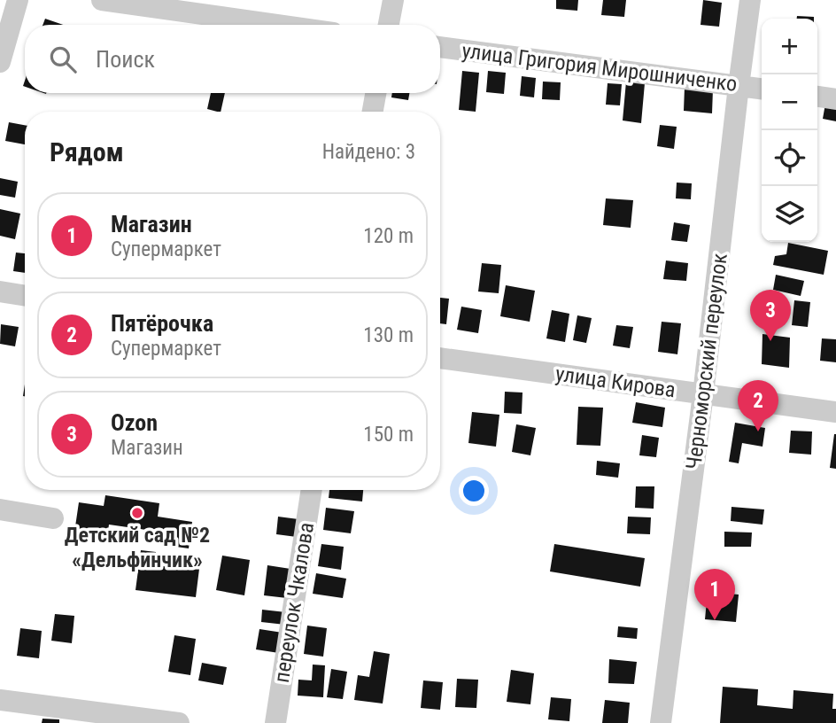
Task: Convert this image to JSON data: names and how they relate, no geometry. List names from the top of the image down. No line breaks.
{"streets":{"street":["улица Григория Мирошниченко","Черноморский переулок","улица Кирова","переулок Чкалова"]},"crossings":[["улица Григория Мирошниченко","Черноморский переулок"],["Черноморский переулок","улица Кирова"]],"places":["Детский сад №2 «Дельфинчик»"],"page":{"map_buttons":["+","−"],"search":"Поиск","heading":["Рядом","Найдено: 3"],"list":[{"mark":"1","name":"Магазин","note":"Супермаркет","value":"120 m"},{"mark":"2","name":"Пятёрочка","note":"Супермаркет","value":"130 m"},{"mark":"3","name":"Ozon","note":"Магазин","value":"150 m"}],"pins":["3","2","1"]}}
